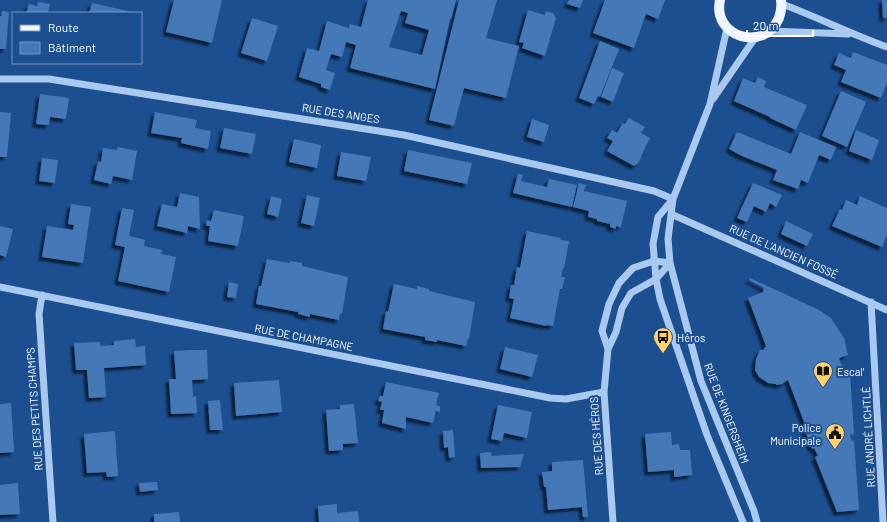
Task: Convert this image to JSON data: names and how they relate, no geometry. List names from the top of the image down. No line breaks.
{"streets":{"street":["RUE DES ANGES","RUE DE L'ANCIEN FOSSÉ","RUE DE CHAMPAGNE","RUE DES PETITS CHAMPS","RUE DE KINGERSHEIM","RUE DES HÉROS","RUE ANDRÉ LICHTLÉ"]},"crossings":[["RUE DE L'ANCIEN FOSSÉ","RUE ANDRÉ LICHTLÉ"],["RUE DE CHAMPAGNE","RUE DES PETITS CHAMPS"],["RUE DE CHAMPAGNE","RUE DES HÉROS"],["RUE DE KINGERSHEIM","RUE DES HÉROS"]],"places":{"bus stop":["Héros"],"library":["Escal'"],"public building":["Police Municipale"]},"legend":["Route","Bâtiment"],"scale_bar":"20 m"}
